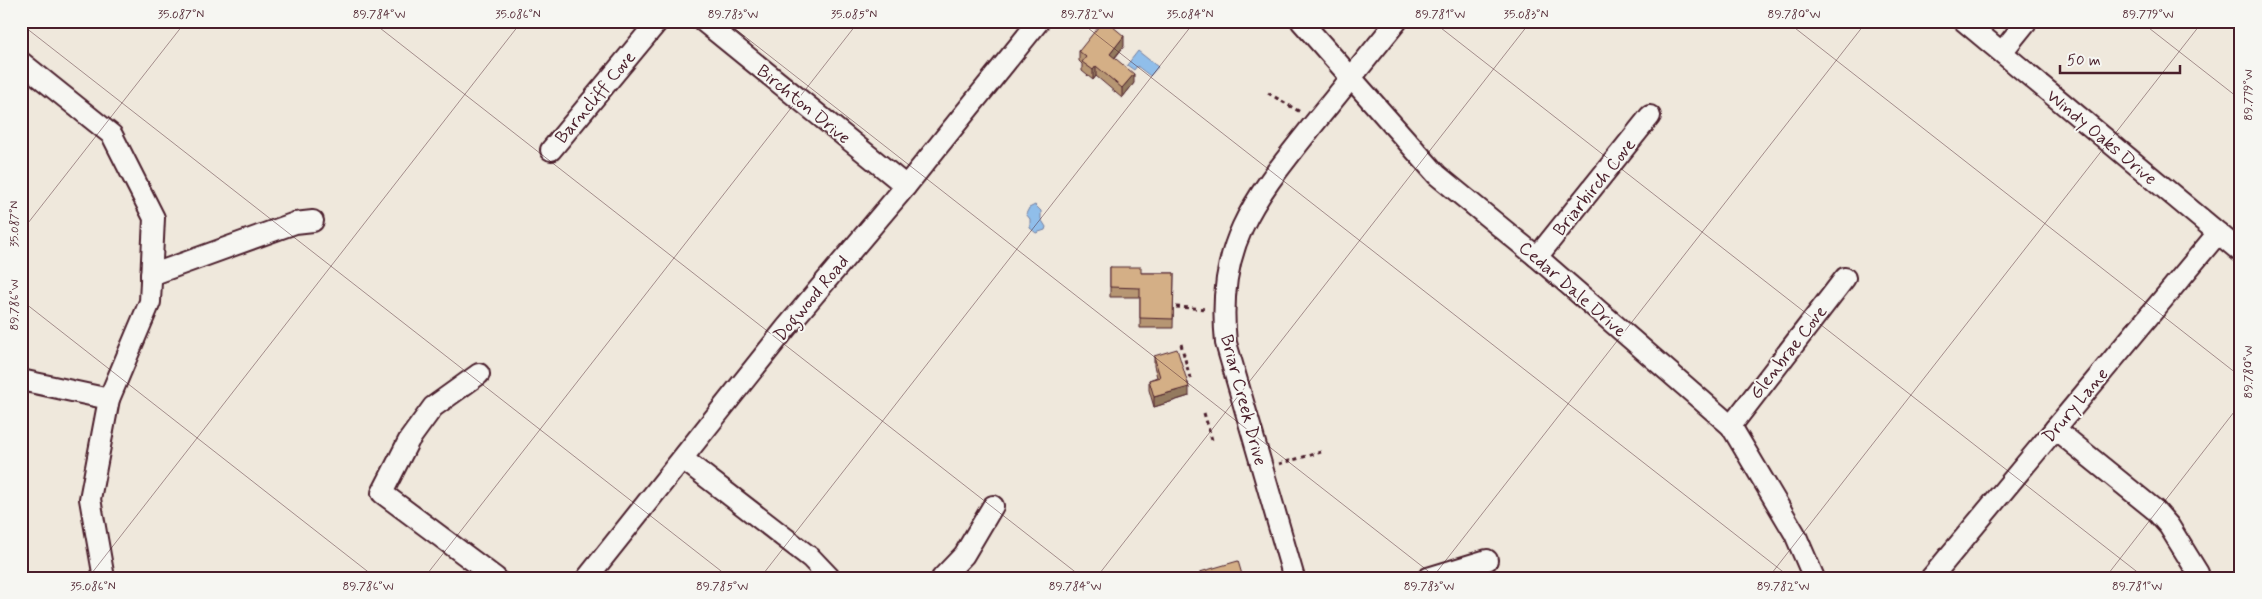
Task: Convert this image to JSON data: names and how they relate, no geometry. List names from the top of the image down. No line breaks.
{"streets":{"street":["Barncliff Cove","Birchton Drive","Windy Oaks Drive","Briarbirch Cove","Cedar Dale Drive","Dogwood Road","Glenbrae Cove","Briar Creek Drive","Drury Lane"]},"crossings":[["Birchton Drive","Dogwood Road"],["Windy Oaks Drive","Drury Lane"],["Briarbirch Cove","Cedar Dale Drive"],["Cedar Dale Drive","Glenbrae Cove"],["Cedar Dale Drive","Briar Creek Drive"]],"scale_bar":"50 m","coordinates":["35.087°N","89.784°W","35.086°N","89.783°W","35.085°N","89.782°W","35.084°N","89.781°W","35.083°N","89.780°W","89.779°W","89.786°W","89.785°W"]}
